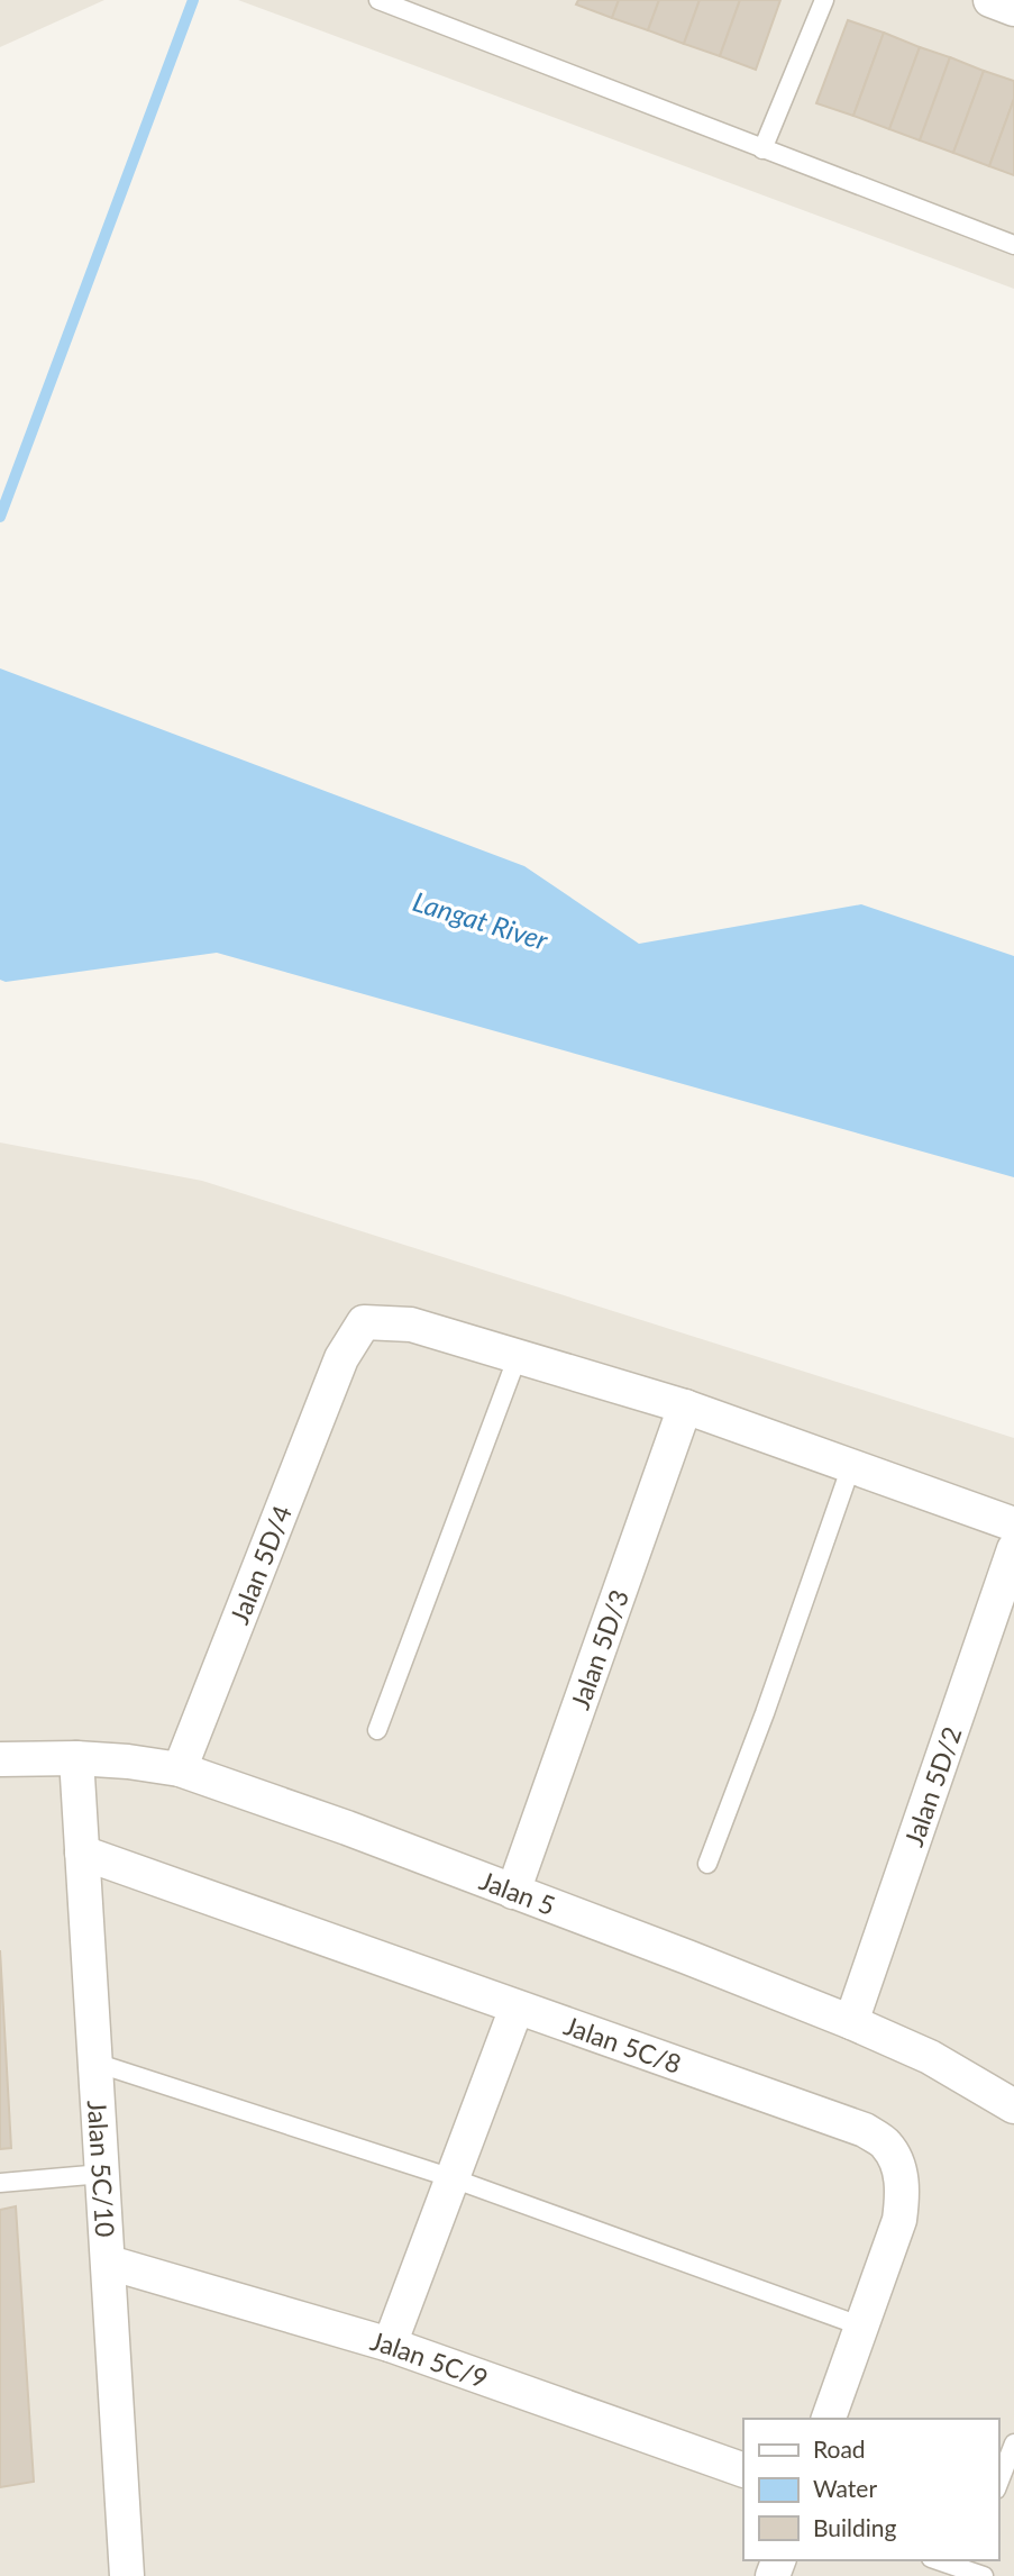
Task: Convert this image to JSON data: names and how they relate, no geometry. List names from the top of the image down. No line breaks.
{"streets":{"street":["Jalan 5D/4","Jalan 5D/3","Jalan 5D/2","Jalan 5","Jalan 5C/8","Jalan 5C/10","Jalan 5C/9"]},"crossings":[["Jalan 5D/4","Jalan 5"],["Jalan 5D/3","Jalan 5"],["Jalan 5D/2","Jalan 5"],["Jalan 5","Jalan 5C/10"],["Jalan 5C/8","Jalan 5C/10"],["Jalan 5C/10","Jalan 5C/9"]],"water":["Langat River"],"legend":["Road","Water","Building"]}
